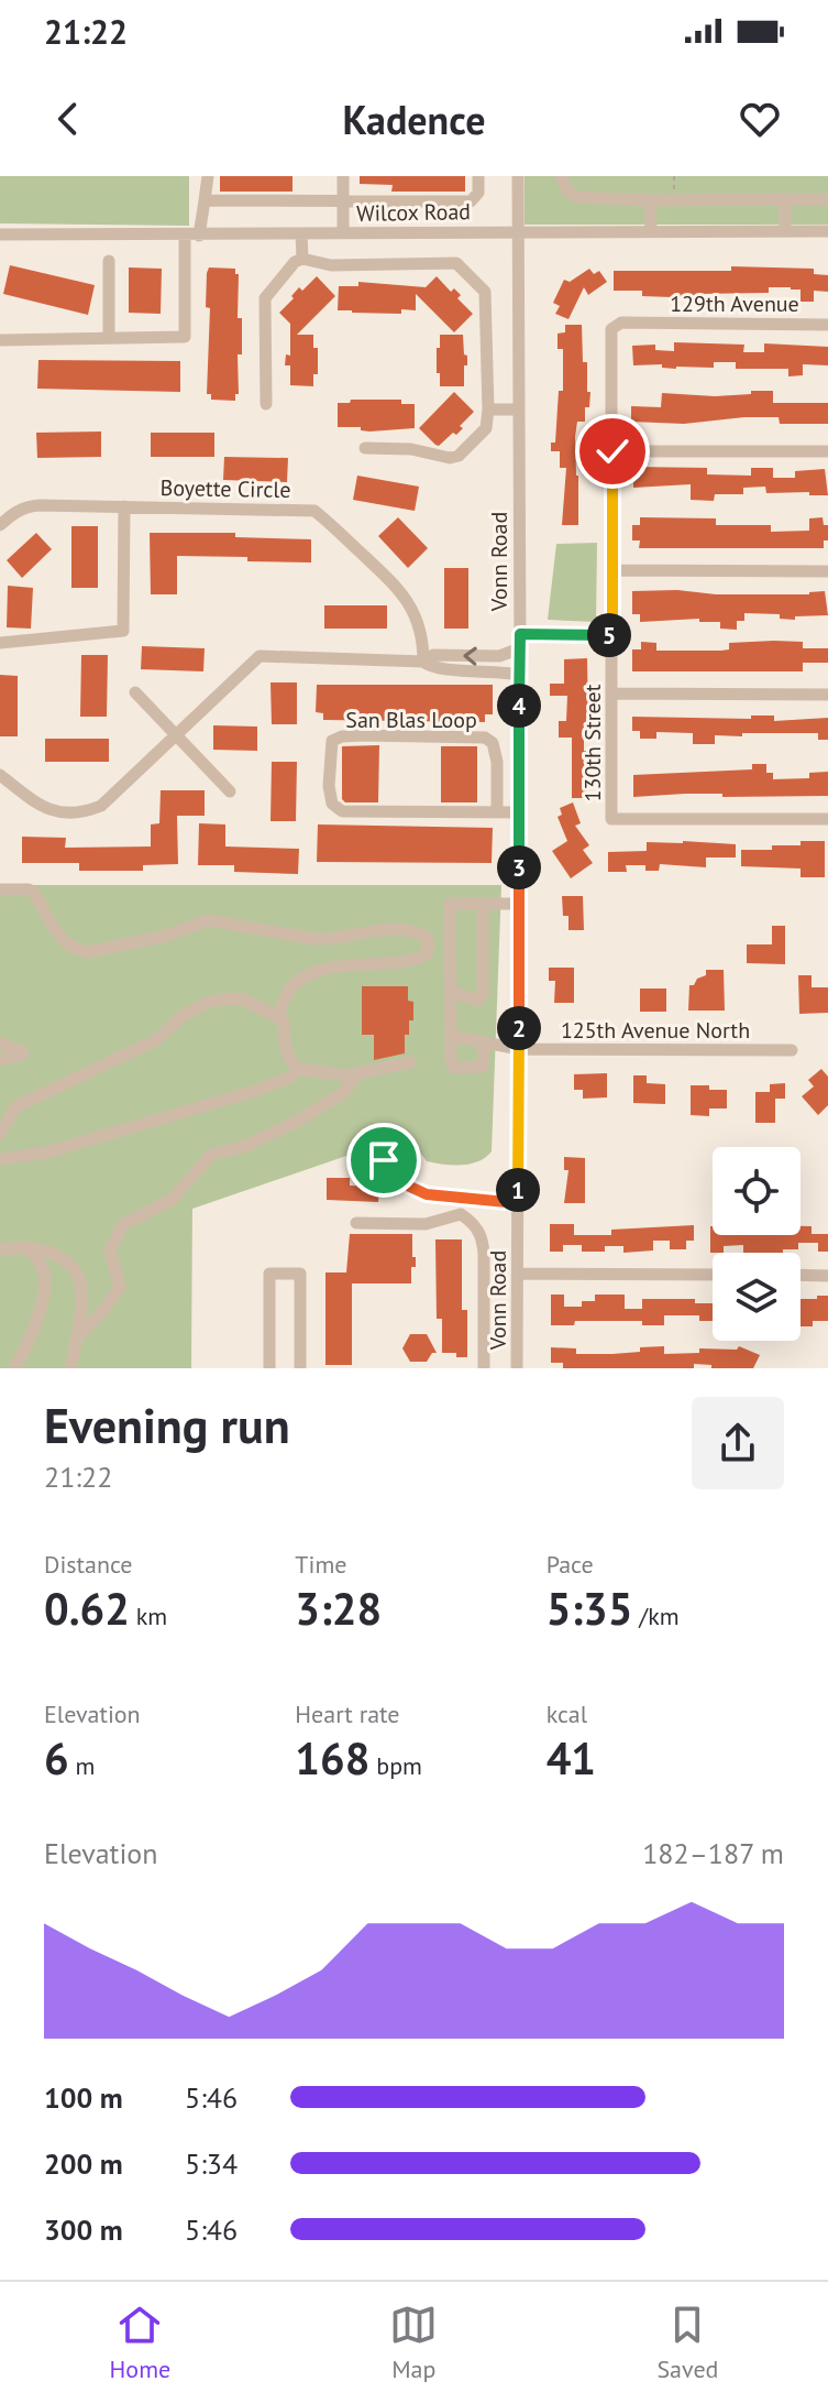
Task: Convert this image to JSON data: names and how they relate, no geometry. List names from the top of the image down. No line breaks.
{"streets":{"street":["Wilcox Road","129th Avenue","Boyette Circle","Vonn Road","San Blas Loop","130th Street","125th Avenue North"]},"crossings":[["Wilcox Road","Vonn Road"],["129th Avenue","130th Street"],["Vonn Road","San Blas Loop"],["Vonn Road","125th Avenue North"]],"page":{"status":"21:22","header":"Kadence","pins":["5","4","3","2","1"],"heading":["Evening run","21:22"],"stats":[["Distance","0.62 km"],["Time","3:28"],["Pace","5:35 /km"],["Elevation","6 m"],["Heart rate","168 bpm"],["kcal","41"]],"chart":["Elevation","182–187 m"],"list":[{"name":"100 m","note":"5:46"},{"name":"200 m","note":"5:34"},{"name":"300 m","note":"5:46"}],"tabs":["Home","Map","Saved"]}}
